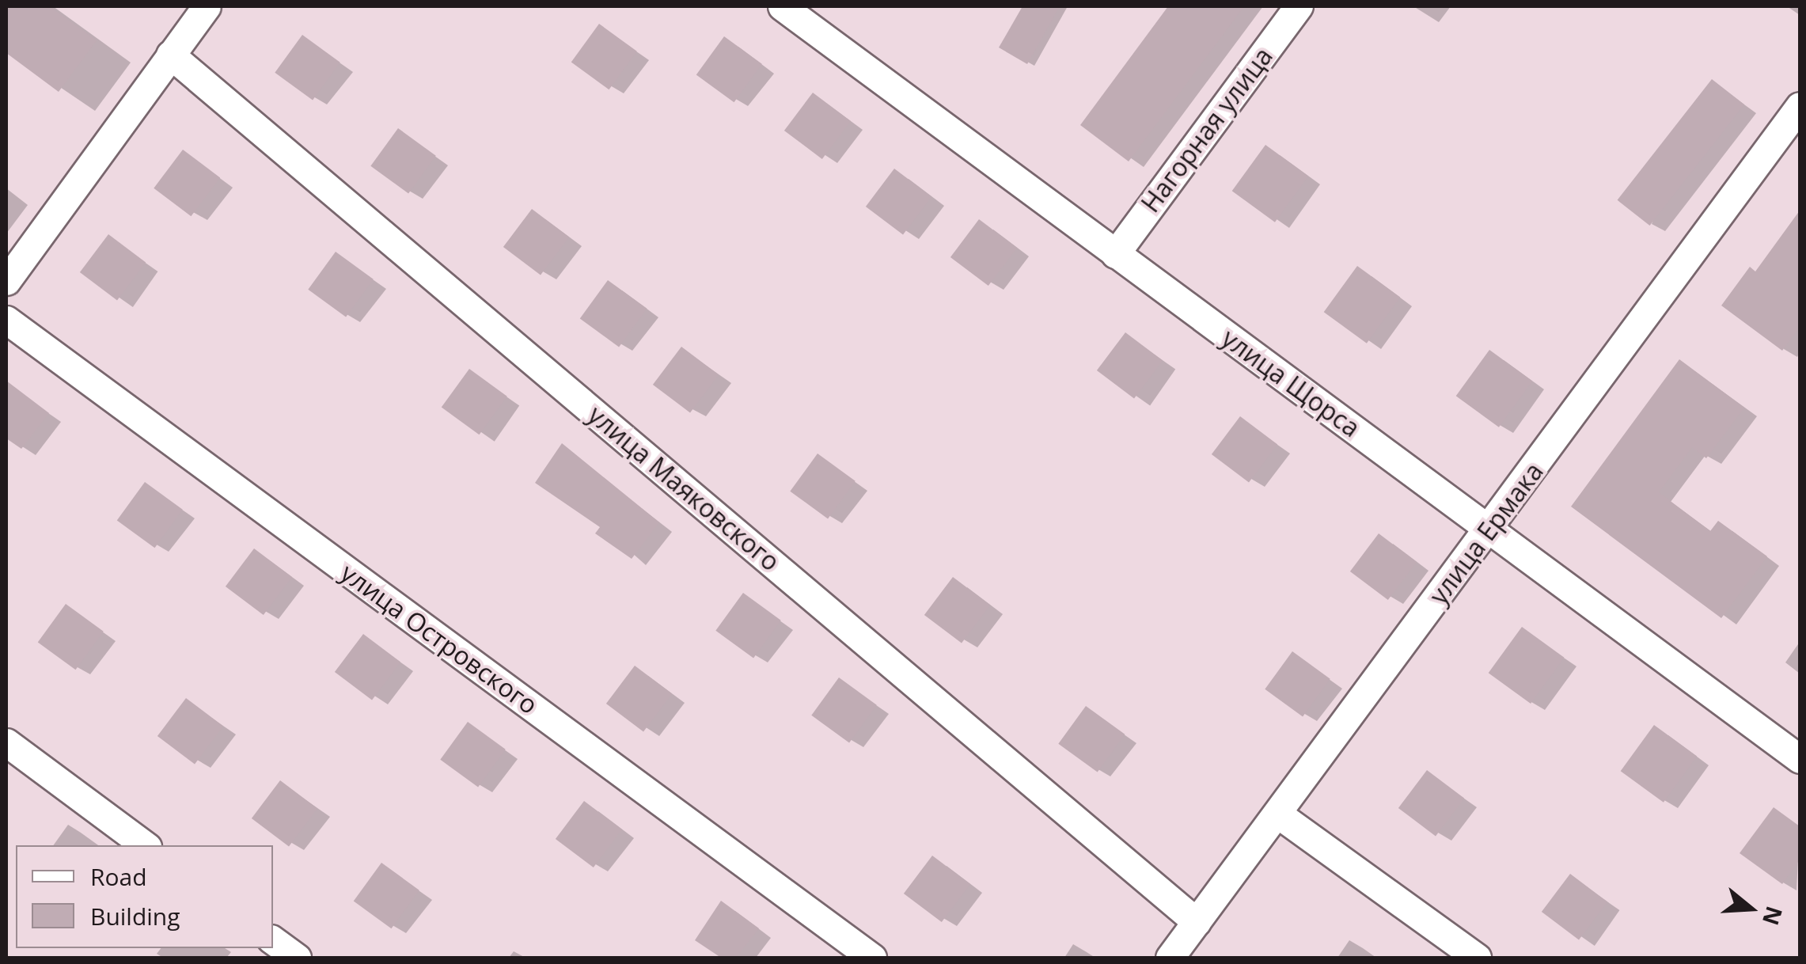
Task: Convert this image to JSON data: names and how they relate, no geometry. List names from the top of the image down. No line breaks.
{"streets":{"street":["Нагорная улица","улица Щорса","улица Маяковского","улица Ермака","улица Островского"]},"crossings":[["Нагорная улица","улица Щорса"],["улица Щорса","улица Ермака"],["улица Маяковского","улица Ермака"]],"legend":["Road","Building"],"north":"right"}
